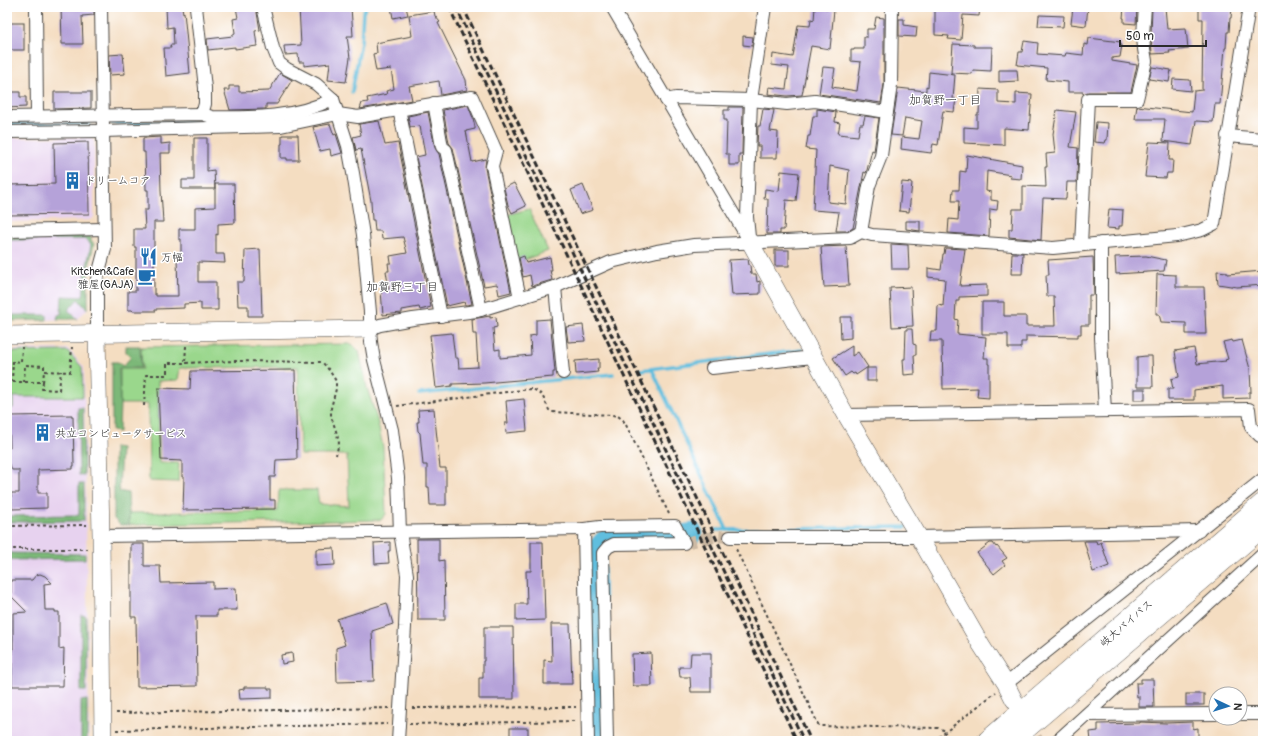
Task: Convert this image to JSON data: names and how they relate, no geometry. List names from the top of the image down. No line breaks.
{"streets":{"highway":["岐大バイパス"]},"districts":["加賀野一丁目","加賀野三丁目"],"places":{"building":["ドリームコア","共立コンピュータサービス"],"restaurant":["万幅"],"cafe":["Kitchen&Cafe 雅屋(GAJA)"]},"scale_bar":"50 m","north":"right"}
